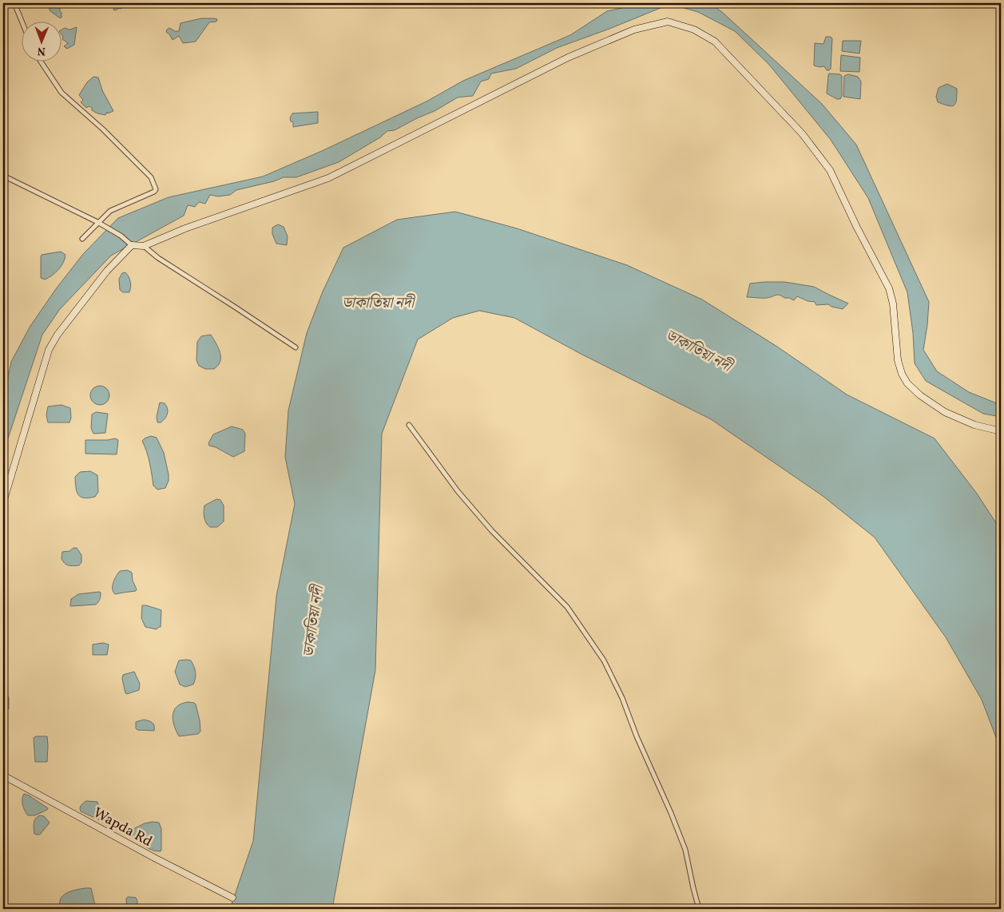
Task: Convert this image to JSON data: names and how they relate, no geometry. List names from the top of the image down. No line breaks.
{"streets":{"main road":["Wapda Rd"]},"water":["ডাকাতিয়া নদী"],"north":"bottom"}
